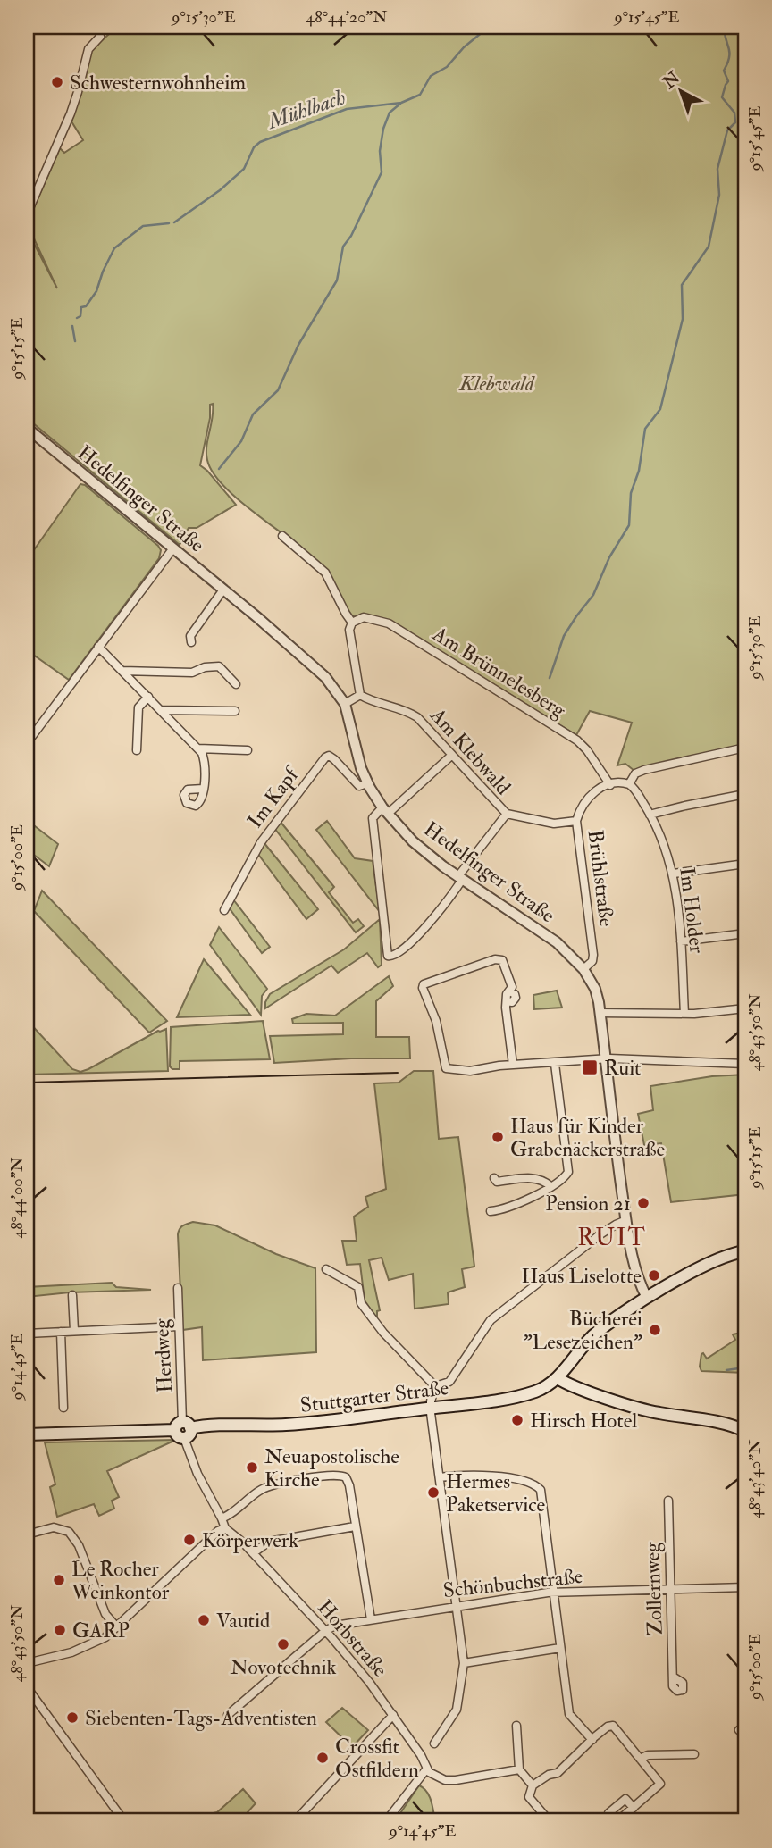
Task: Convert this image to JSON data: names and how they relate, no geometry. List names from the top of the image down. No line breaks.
{"streets":{"main road":["Stuttgarter Straße"],"street":["Hedelfinger Straße","Am Brünnelesberg","Am Klebwald","Im Kapf","Brühlstraße","Im Holder","Herdweg","Schönbuchstraße","Zollernweg","Horbstraße"]},"crossings":[["Hedelfinger Straße","Im Kapf"],["Hedelfinger Straße","Brühlstraße"],["Am Brünnelesberg","Brühlstraße"],["Am Klebwald","Brühlstraße"],["Herdweg","Stuttgarter Straße"],["Herdweg","Horbstraße"],["Stuttgarter Straße","Horbstraße"],["Schönbuchstraße","Zollernweg"],["Schönbuchstraße","Horbstraße"]],"districts":["RUIT"],"water":["Mühlbach"],"parks":["Klebwald"],"places":{"other":["Schwesternwohnheim","Haus für Kinder Grabenäckerstraße","Pension 21","Haus Liselotte","Bücherei \"Lesezeichen\"","Hirsch Hotel","Neuapostolische Kirche","Hermes Paketservice","Körperwerk","Le Rocher Weinkontor","Vautid","GARP","Novotechnik","Siebenten-Tags-Adventisten","Crossfit Ostfildern"],"transit":["Ruit"]},"north":"top left","coordinates":["9°15'30\"E","48°44'20\"N","9°15'45\"E","9°15'15\"E","9°15'00\"E","48°43'50\"N","48°44'00\"N","9°14'45\"E","48°43'40\"N"]}
